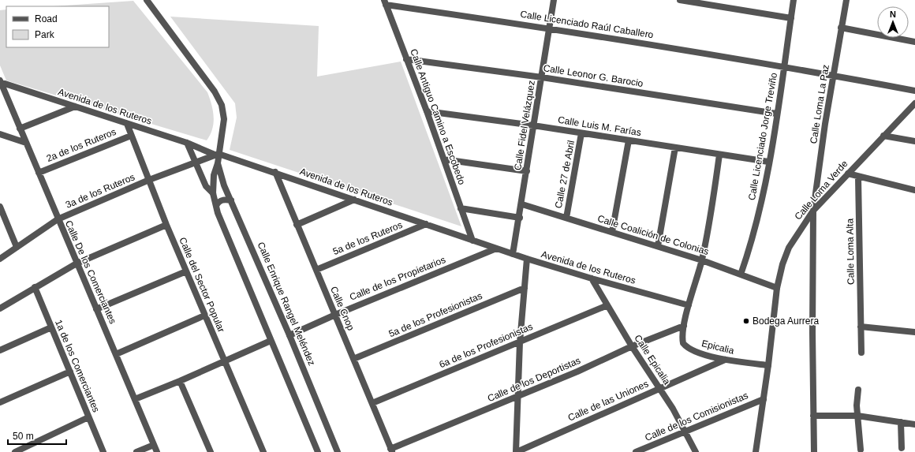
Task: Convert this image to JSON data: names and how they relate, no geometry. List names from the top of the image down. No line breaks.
{"streets":{"street":["Calle Licenciado Raúl Caballero","Calle Leonor G. Barocio","Calle Loma La Paz","Avenida de los Ruteros","Calle Antiguo Camino a Escobedo","Calle Fidel Velázquez","Calle Luis M. Farías","Calle Licenciado Jorge Treviño","2a de los Ruteros","Calle 27 de Abril","Calle Loma Verde","3a de los Ruteros","Calle Coalición de Colonias","5a de los Ruteros","Calle Loma Alta","Calle De los Comerciantes","Calle de los Propietarios","Calle del Sector Popular","Calle Enrique Rangel Meléndez","Calle Cnop","5a de los Profesionistas","6a de los Profesionistas","Epicalia","Calle Epicalia","1a de los Comerciantes","Calle de los Deportistas","Calle de las Uniones","Calle de los Comisionistas"]},"crossings":[["Calle Licenciado Raúl Caballero","Calle Loma La Paz"],["Calle Licenciado Raúl Caballero","Calle Antiguo Camino a Escobedo"],["Calle Licenciado Raúl Caballero","Calle Fidel Velázquez"],["Calle Licenciado Raúl Caballero","Calle Licenciado Jorge Treviño"],["Calle Leonor G. Barocio","Calle Antiguo Camino a Escobedo"],["Calle Leonor G. Barocio","Calle Fidel Velázquez"],["Calle Leonor G. Barocio","Calle Licenciado Jorge Treviño"],["Calle Loma La Paz","Calle Loma Verde"],["Avenida de los Ruteros","Calle Antiguo Camino a Escobedo"],["Avenida de los Ruteros","Calle Fidel Velázquez"],["Avenida de los Ruteros","3a de los Ruteros"],["Avenida de los Ruteros","5a de los Ruteros"],["Avenida de los Ruteros","Calle De los Comerciantes"],["Avenida de los Ruteros","Calle de los Propietarios"],["Avenida de los Ruteros","Calle del Sector Popular"],["Avenida de los Ruteros","Calle Enrique Rangel Meléndez"],["Avenida de los Ruteros","Calle Cnop"],["Avenida de los Ruteros","Epicalia"],["Avenida de los Ruteros","Calle Epicalia"],["Calle Antiguo Camino a Escobedo","Calle Luis M. Farías"],["Calle Fidel Velázquez","Calle Luis M. Farías"],["Calle Fidel Velázquez","Calle Coalición de Colonias"],["Calle Luis M. Farías","Calle Licenciado Jorge Treviño"],["Calle Luis M. Farías","Calle 27 de Abril"],["Calle Luis M. Farías","Epicalia"],["Calle Licenciado Jorge Treviño","Calle Coalición de Colonias"],["2a de los Ruteros","Calle De los Comerciantes"],["2a de los Ruteros","Calle del Sector Popular"],["Calle 27 de Abril","Calle Coalición de Colonias"],["Calle Loma Verde","Calle Coalición de Colonias"],["Calle Loma Verde","Epicalia"],["3a de los Ruteros","Calle De los Comerciantes"],["3a de los Ruteros","Calle del Sector Popular"],["3a de los Ruteros","Calle Enrique Rangel Meléndez"],["Calle Coalición de Colonias","Epicalia"],["5a de los Ruteros","Calle Cnop"],["Calle de los Propietarios","Calle Enrique Rangel Meléndez"],["Calle de los Propietarios","Calle Cnop"],["Calle Cnop","5a de los Profesionistas"],["Calle Cnop","6a de los Profesionistas"],["Calle Cnop","Calle de los Deportistas"],["6a de los Profesionistas","Calle Epicalia"],["Epicalia","Calle de los Deportistas"],["Epicalia","Calle de las Uniones"],["Calle Epicalia","Calle de los Deportistas"],["Calle Epicalia","Calle de las Uniones"],["Calle Epicalia","Calle de los Comisionistas"]],"places":["Bodega Aurrera"],"legend":["Road","Park"],"scale_bar":"50 m","north":"top"}
